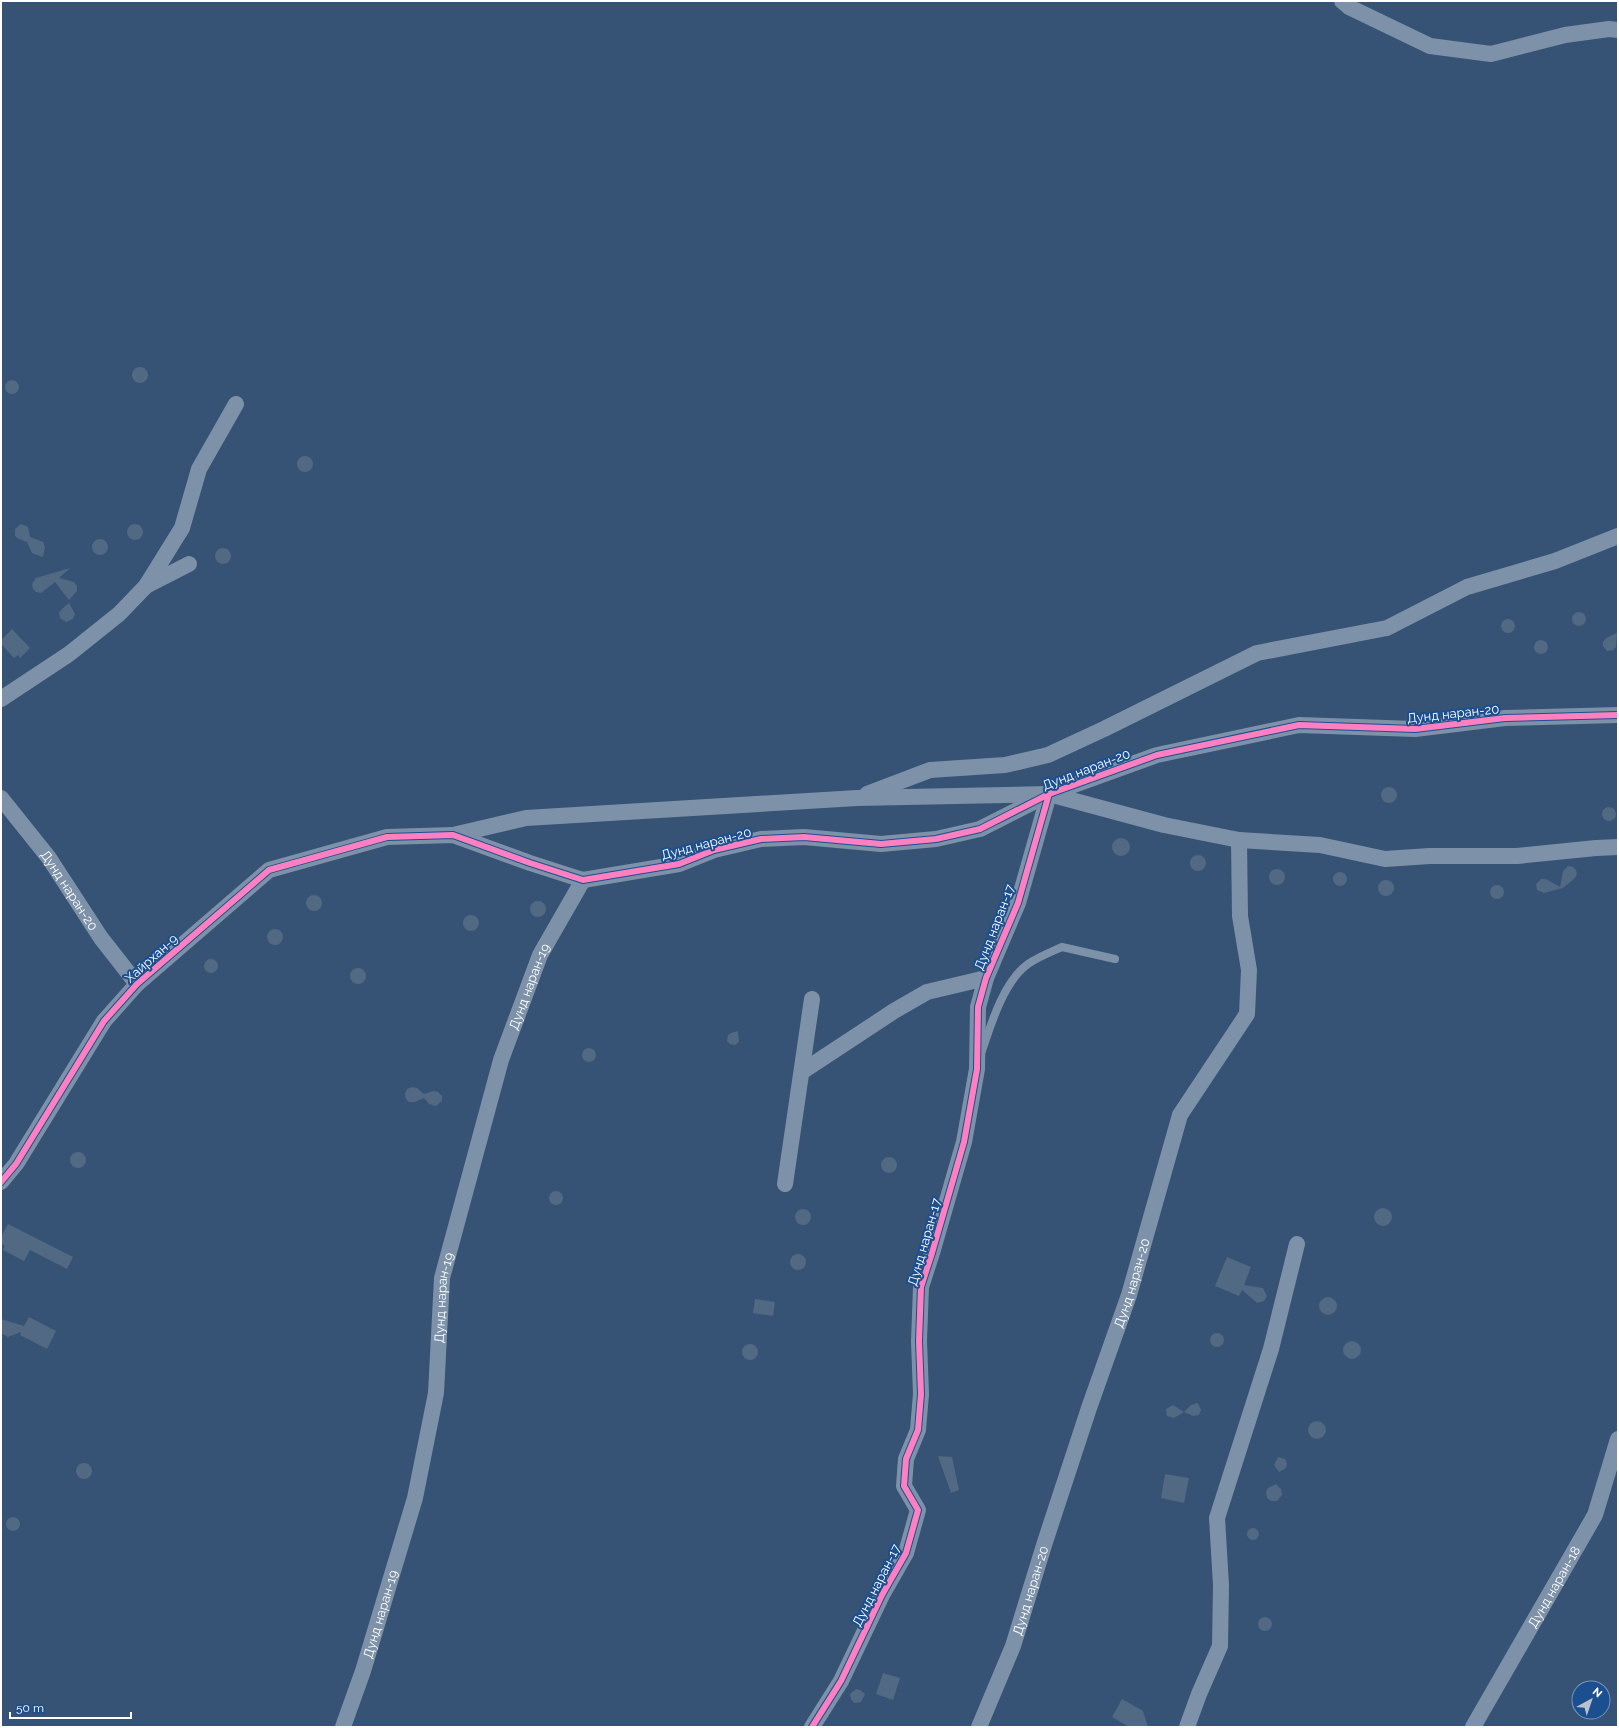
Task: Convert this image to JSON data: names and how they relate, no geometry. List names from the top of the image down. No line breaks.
{"streets":{"street":["Дунд наран-20","Дунд наран-17","Хайрхан-9","Дунд наран-19","Дунд наран-18"]},"crossings":[["Дунд наран-20","Дунд наран-17"],["Дунд наран-20","Хайрхан-9"],["Дунд наран-20","Дунд наран-19"]],"scale_bar":"50 m","north":"top right"}
